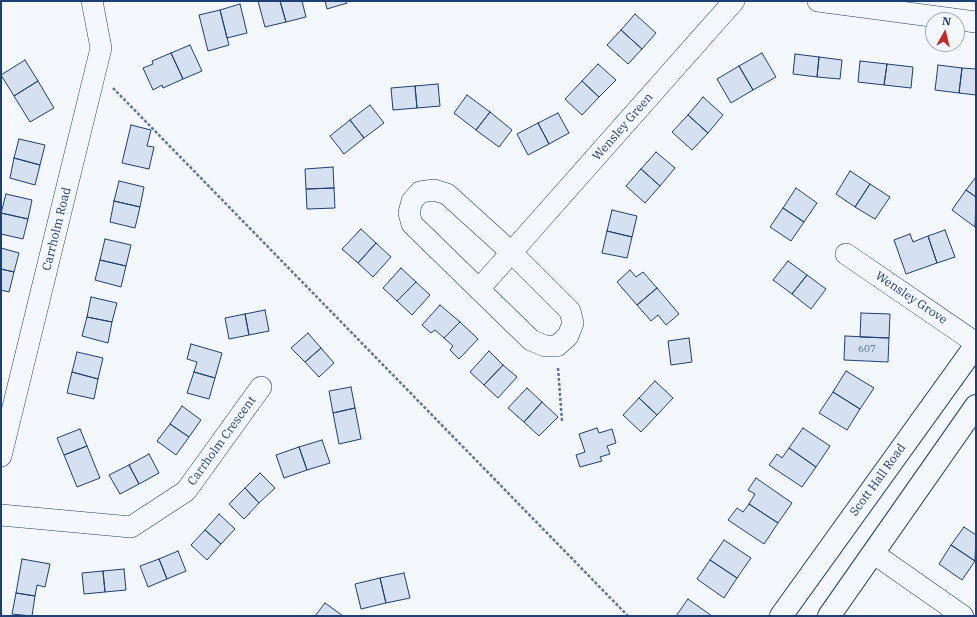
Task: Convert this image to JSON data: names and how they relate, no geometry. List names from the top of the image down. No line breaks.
{"streets":{"highway":["Scott Hall Road"],"street":["Wensley Green","Carrholm Road","Wensley Grove","Carrholm Crescent"]},"crossings":[["Wensley Grove","Scott Hall Road"]],"house_numbers":["607"],"north":"top"}
